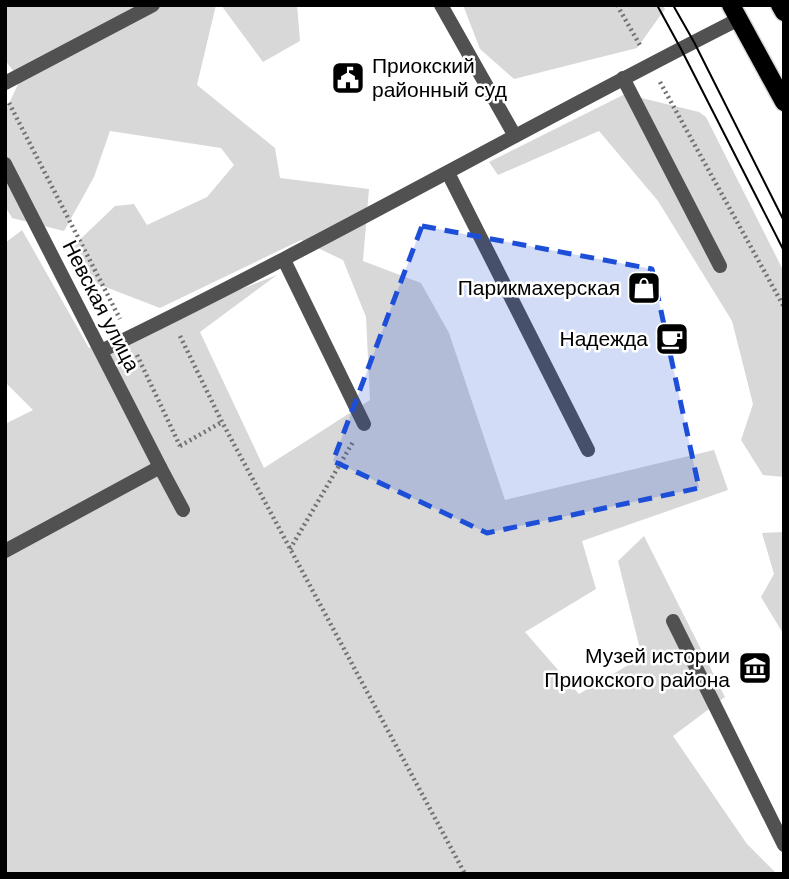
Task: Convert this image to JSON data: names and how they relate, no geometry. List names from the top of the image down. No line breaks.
{"streets":{"street":["Невская улица"]},"places":{"public building":["Приокский районный суд"],"shop":["Парикмахерская"],"cafe":["Надежда"],"museum":["Музей истории Приокского района"]}}
